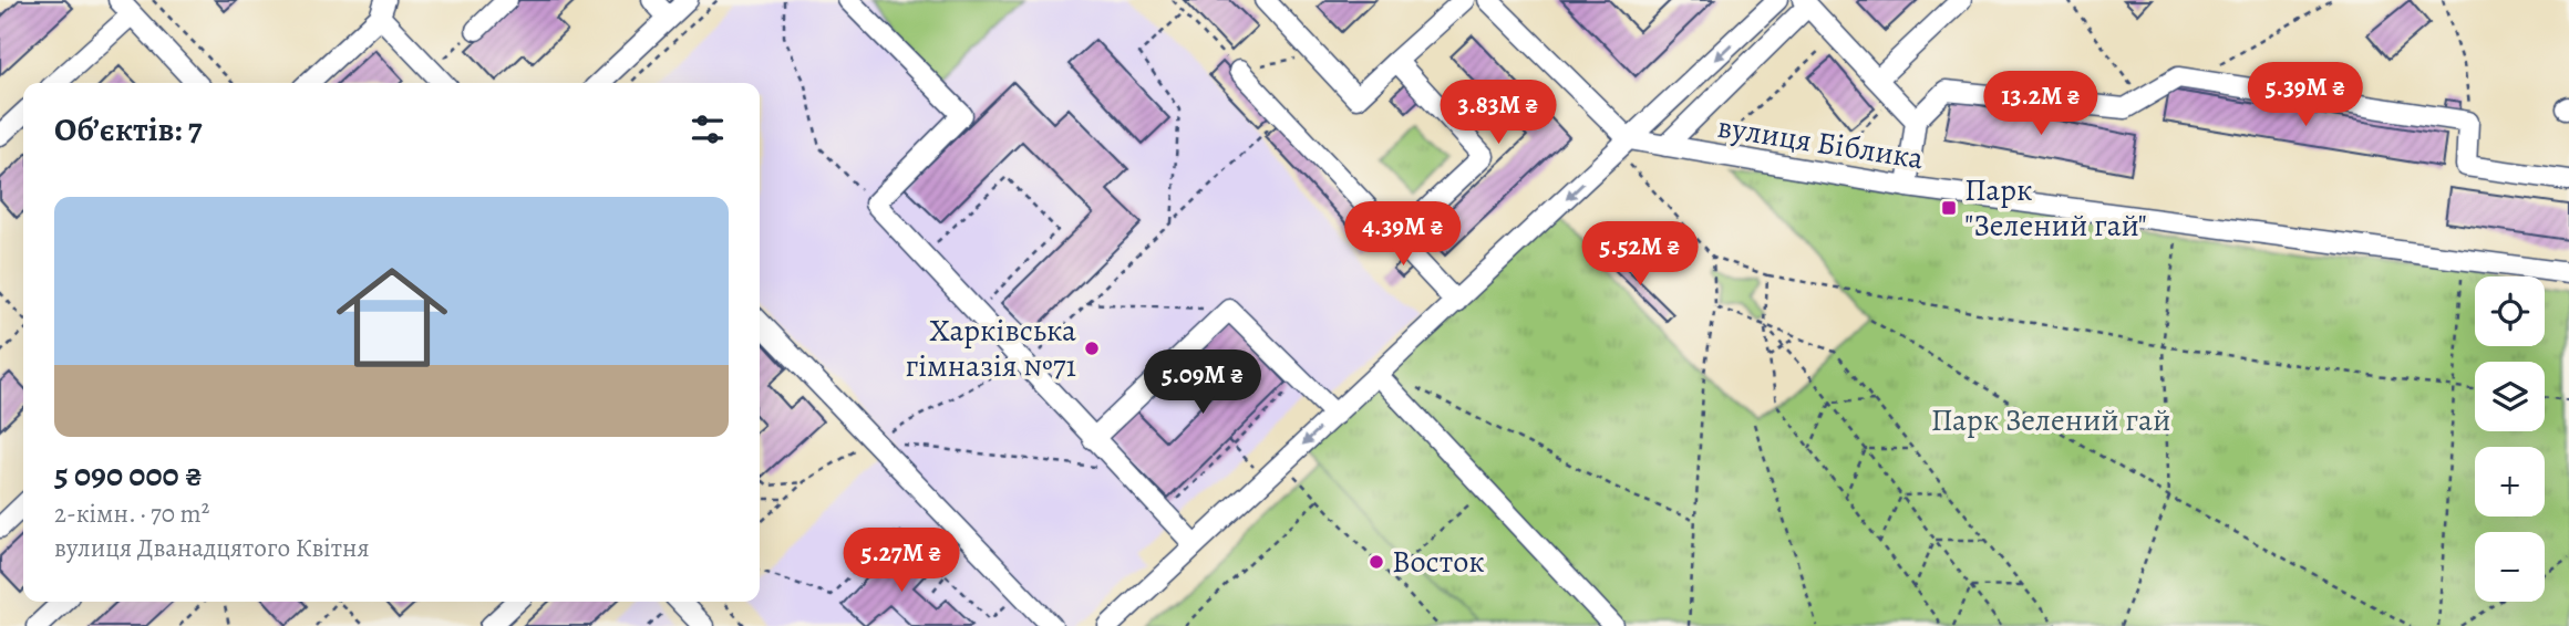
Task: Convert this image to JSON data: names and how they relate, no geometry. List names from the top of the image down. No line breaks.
{"streets":{"street":["вулиця Біблика"]},"parks":["Парк Зелений гай"],"places":{"transit":["Парк \"Зелений гай\""],"other":["Харківська гімназія №71","Восток"]},"page":{"price":["5.39M ₴","13.2M ₴","3.83M ₴","4.39M ₴","5.52M ₴","5.09M ₴","5.27M ₴"],"heading":"Об’єктів: 7","list":[{"name":"5 090 000 ₴","note":"2-кімн. · 70 m² · вулиця Дванадцятого Квітня"}],"map_buttons":["+","−"]}}
